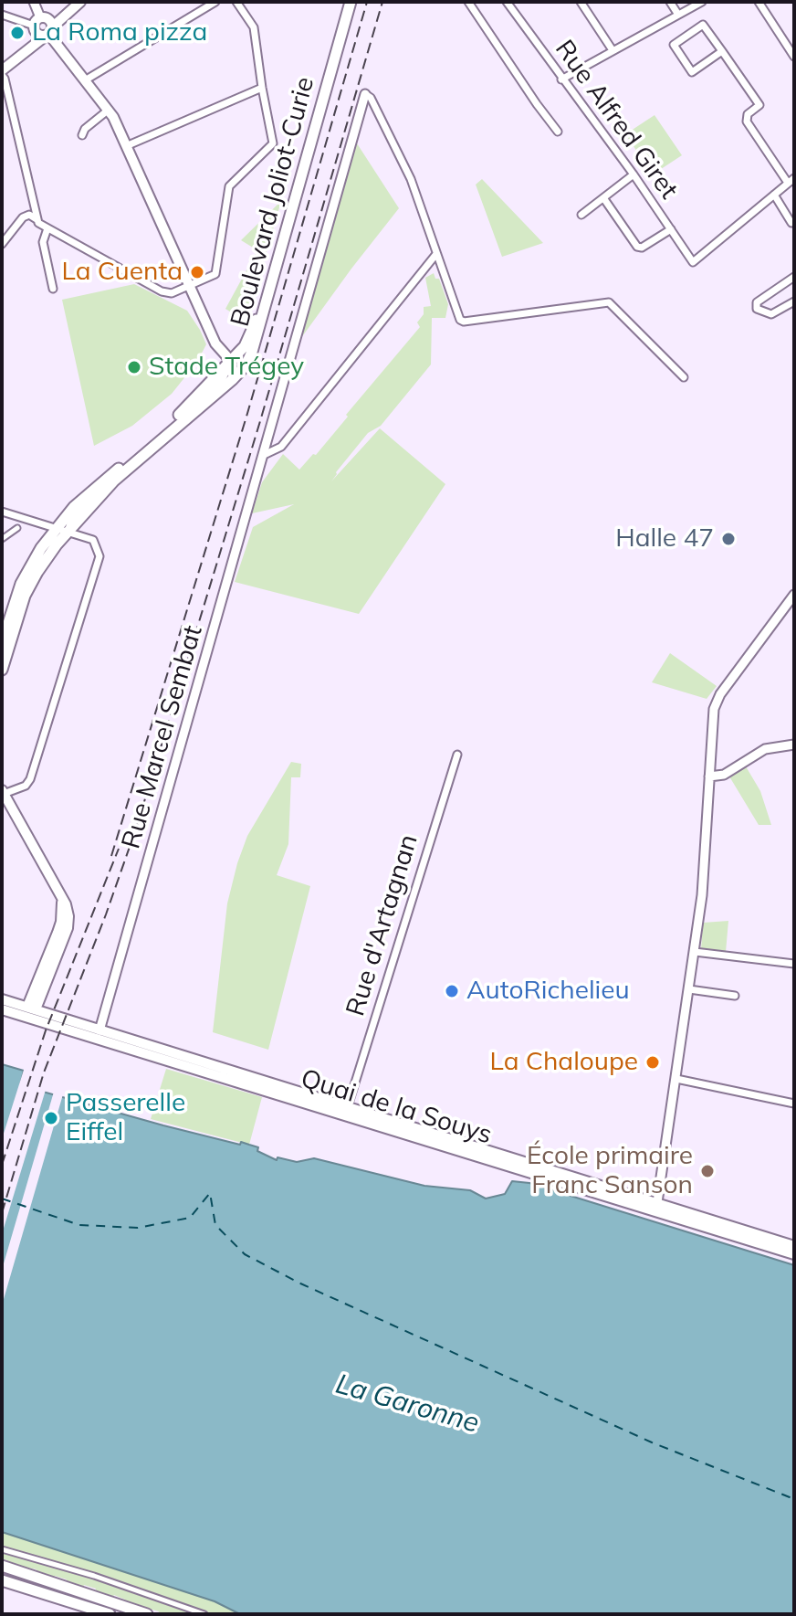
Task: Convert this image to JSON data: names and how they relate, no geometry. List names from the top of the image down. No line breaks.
{"streets":{"main road":["Boulevard Joliot-Curie","Quai de la Souys"],"street":["Rue Alfred Giret","Rue Marcel Sembat","Rue d'Artagnan"]},"crossings":[["Rue Marcel Sembat","Quai de la Souys"],["Rue d'Artagnan","Quai de la Souys"]],"water":["La Garonne"],"places":["La Roma pizza","La Cuenta","Stade Trégey","Halle 47","AutoRichelieu","La Chaloupe","Passerelle Eiffel","École primaire Franc Sanson"]}
